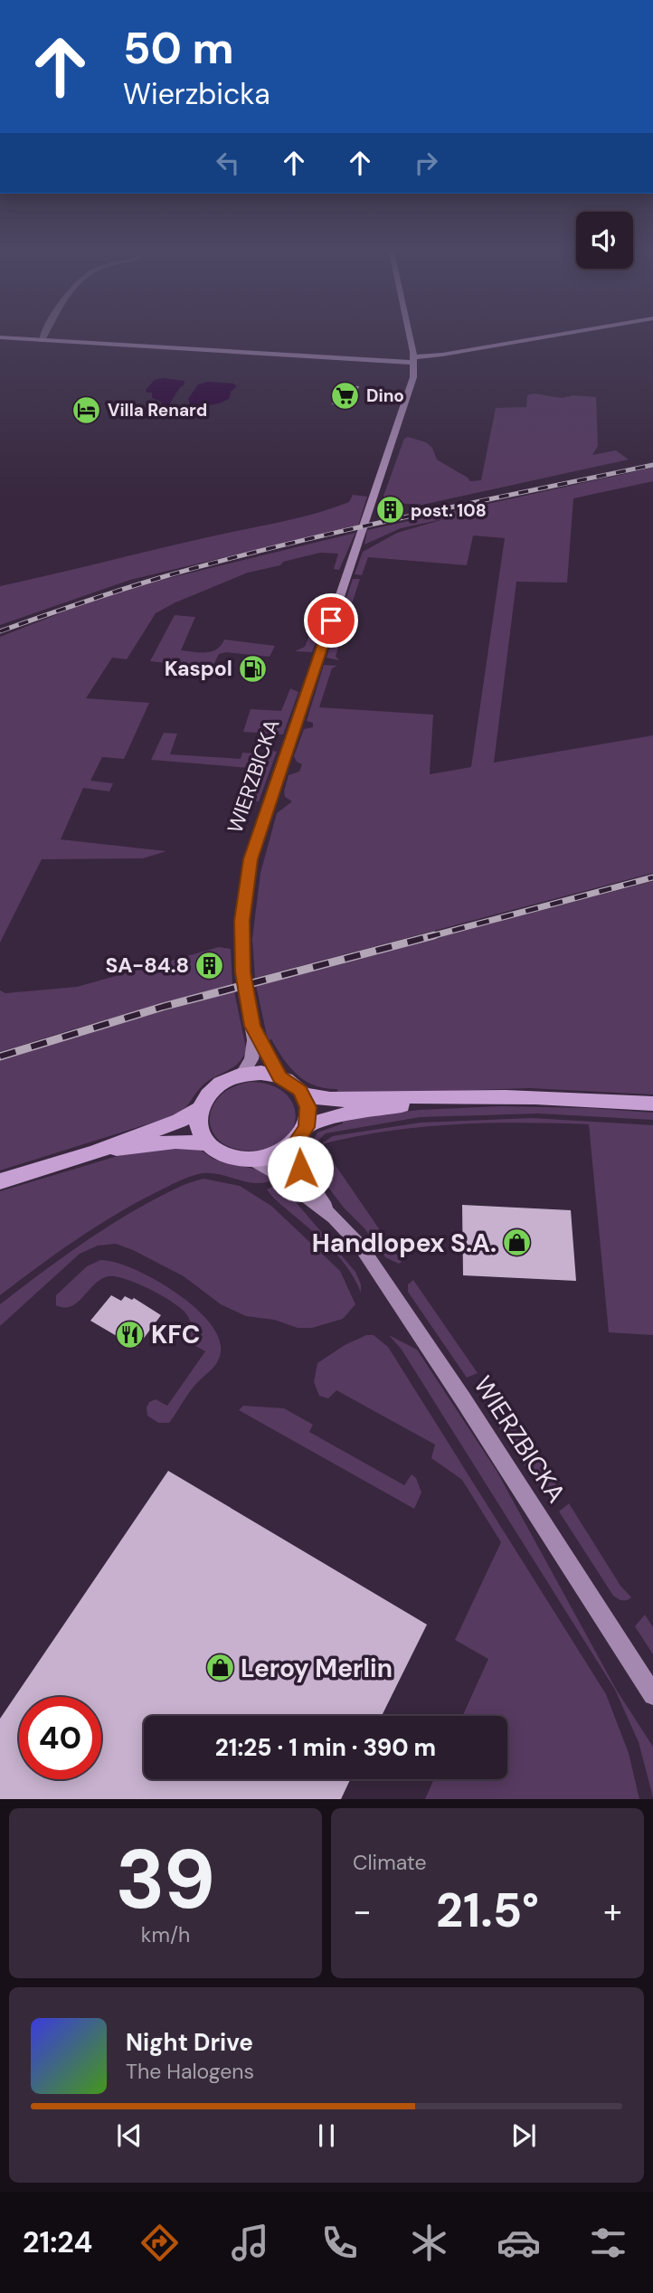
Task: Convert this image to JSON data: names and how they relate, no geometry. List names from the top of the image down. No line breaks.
{"streets":{"main road":["WIERZBICKA"]},"places":{"supermarket":["Dino"],"hotel":["Villa Renard"],"building":["post. 108","SA-84.8"],"fuel station":["Kaspol"],"shop":["Handlopex S.A.","Leroy Merlin"],"restaurant":["KFC"]},"page":{"turn":["50 m","Wierzbicka"],"limit":"40","trip":"21:25 · 1 min · 390 m","tile":[["39","km/h"],"Climate"],"heat":["−","21.5°","+"],"song":["Night Drive","The Halogens"],"tabs":"21:24"}}
